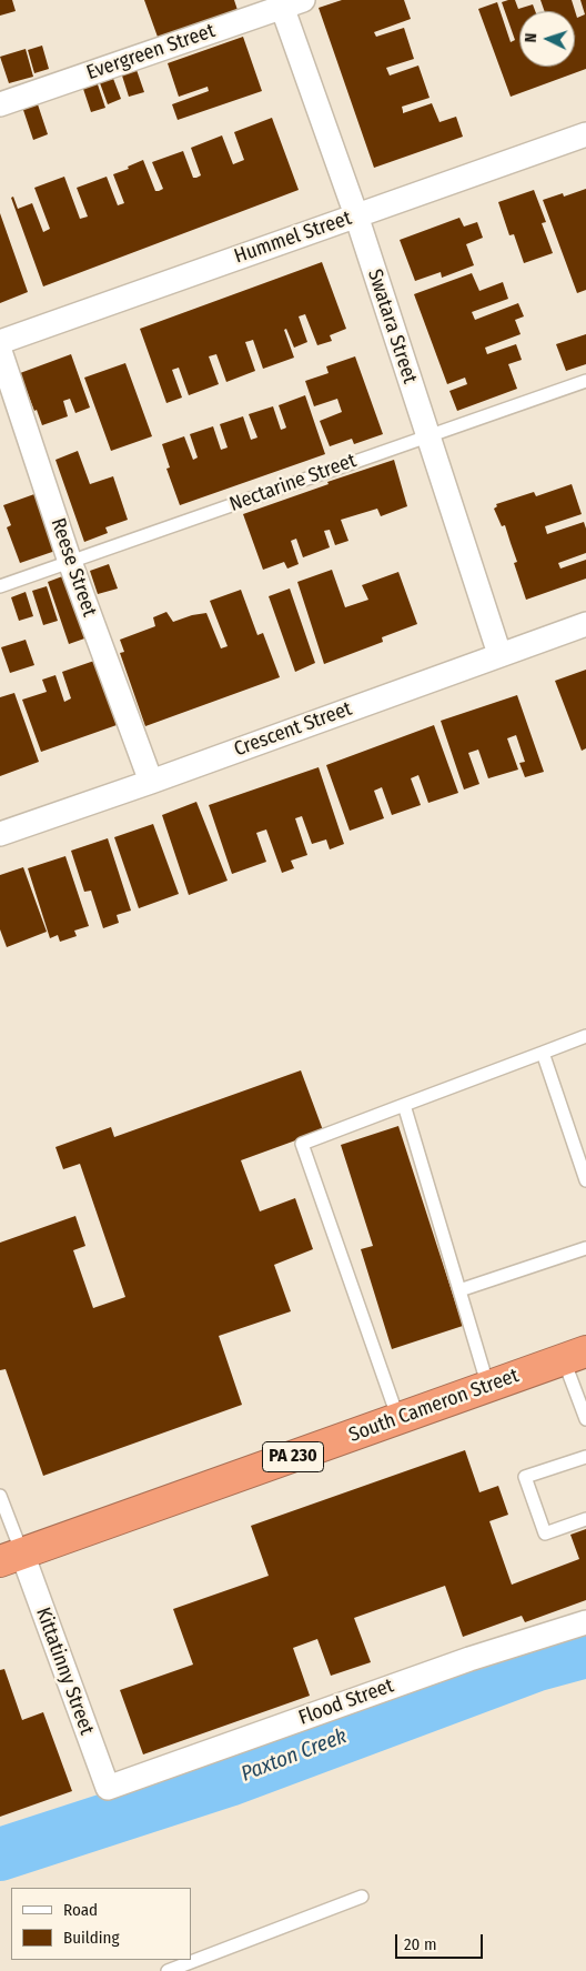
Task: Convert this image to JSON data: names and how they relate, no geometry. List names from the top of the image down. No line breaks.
{"streets":{"highway":["South Cameron Street","PA 230"],"street":["Evergreen Street","Hummel Street","Swatara Street","Reese Street","Crescent Street","Kittatinny Street","Flood Street"],"lane":["Nectarine Street"]},"crossings":[["Evergreen Street","Swatara Street"],["Hummel Street","Swatara Street"],["Swatara Street","Nectarine Street"],["Swatara Street","Crescent Street"],["Nectarine Street","Reese Street"],["Reese Street","Crescent Street"],["South Cameron Street","Kittatinny Street"],["Kittatinny Street","Flood Street"]],"water":["Paxton Creek"],"legend":["Road","Building"],"scale_bar":"20 m","north":"left"}
